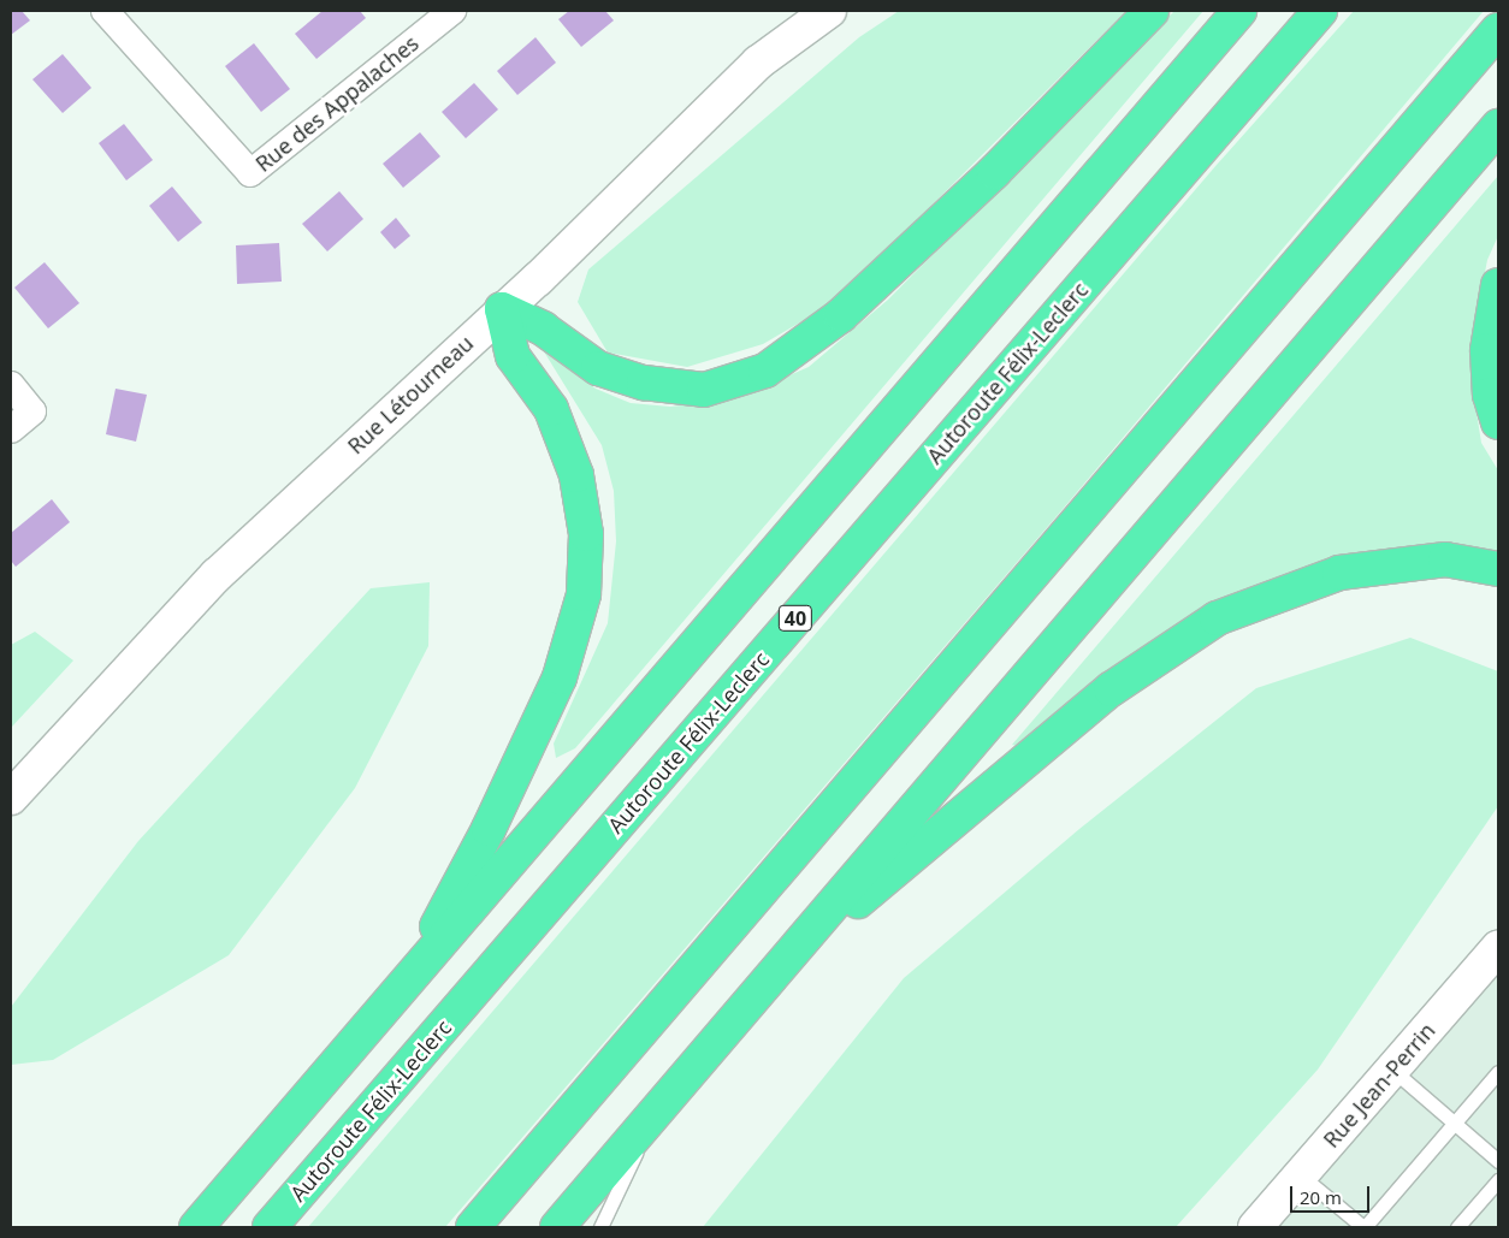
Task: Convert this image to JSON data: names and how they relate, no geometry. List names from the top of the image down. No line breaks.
{"streets":{"highway":["Autoroute Félix-Leclerc","40"],"street":["Rue des Appalaches","Rue Létourneau","Rue Jean-Perrin"]},"scale_bar":"20 m"}
